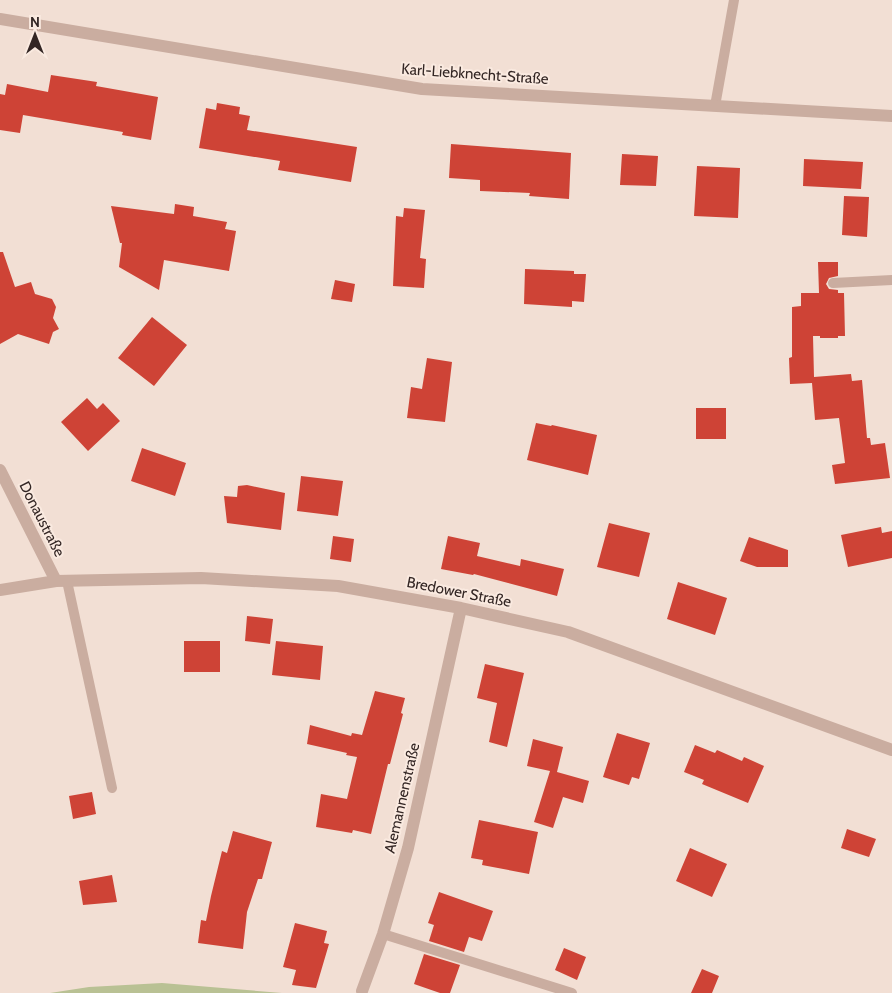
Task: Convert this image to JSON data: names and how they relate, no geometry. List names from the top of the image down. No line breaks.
{"streets":{"street":["Karl-Liebknecht-Straße","Donaustraße","Bredower Straße","Alemannenstraße"]},"crossings":[["Donaustraße","Bredower Straße"],["Bredower Straße","Alemannenstraße"]],"north":"top"}
